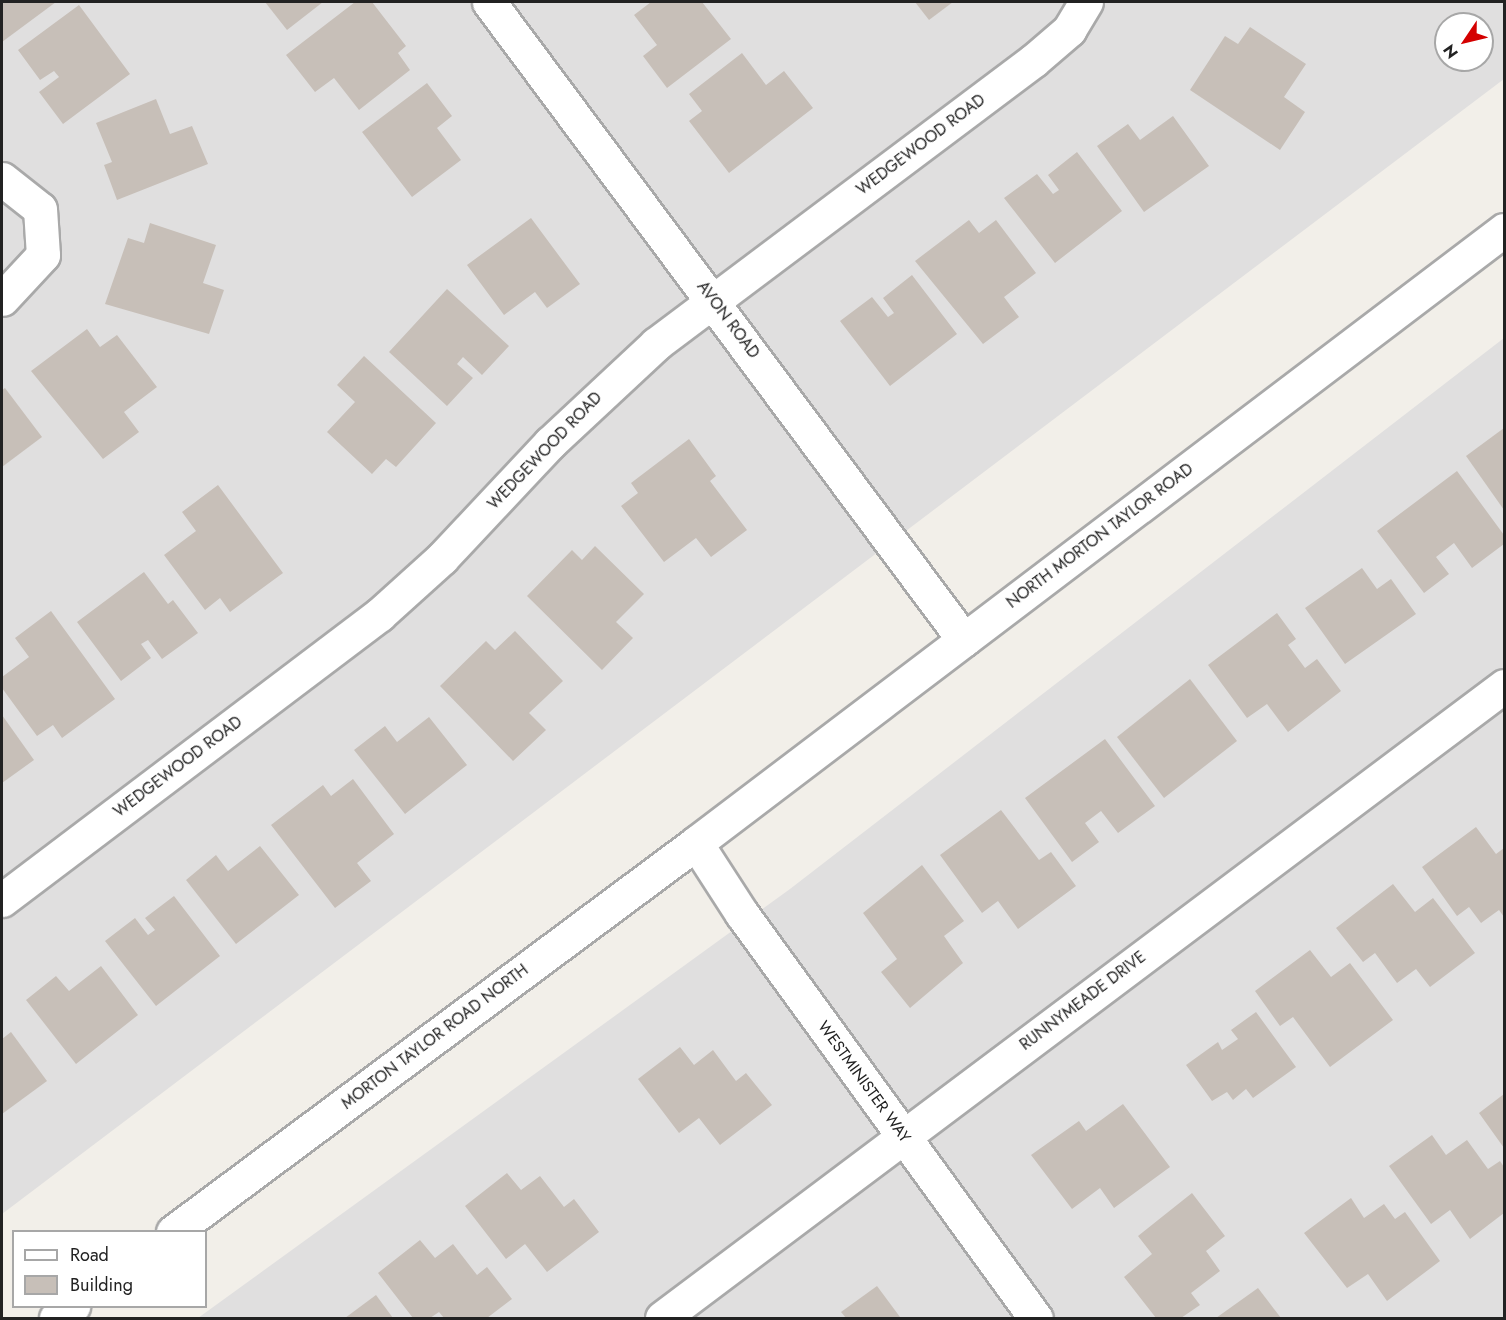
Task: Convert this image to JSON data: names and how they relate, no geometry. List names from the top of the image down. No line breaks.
{"streets":{"street":["WEDGEWOOD ROAD","AVON ROAD","NORTH MORTON TAYLOR ROAD","RUNNYMEADE DRIVE","MORTON TAYLOR ROAD NORTH","WESTMINISTER WAY"]},"crossings":[["WEDGEWOOD ROAD","AVON ROAD"],["AVON ROAD","NORTH MORTON TAYLOR ROAD"],["NORTH MORTON TAYLOR ROAD","MORTON TAYLOR ROAD NORTH"],["NORTH MORTON TAYLOR ROAD","WESTMINISTER WAY"],["RUNNYMEADE DRIVE","WESTMINISTER WAY"],["MORTON TAYLOR ROAD NORTH","WESTMINISTER WAY"]],"legend":["Road","Building"],"north":"bottom left"}
